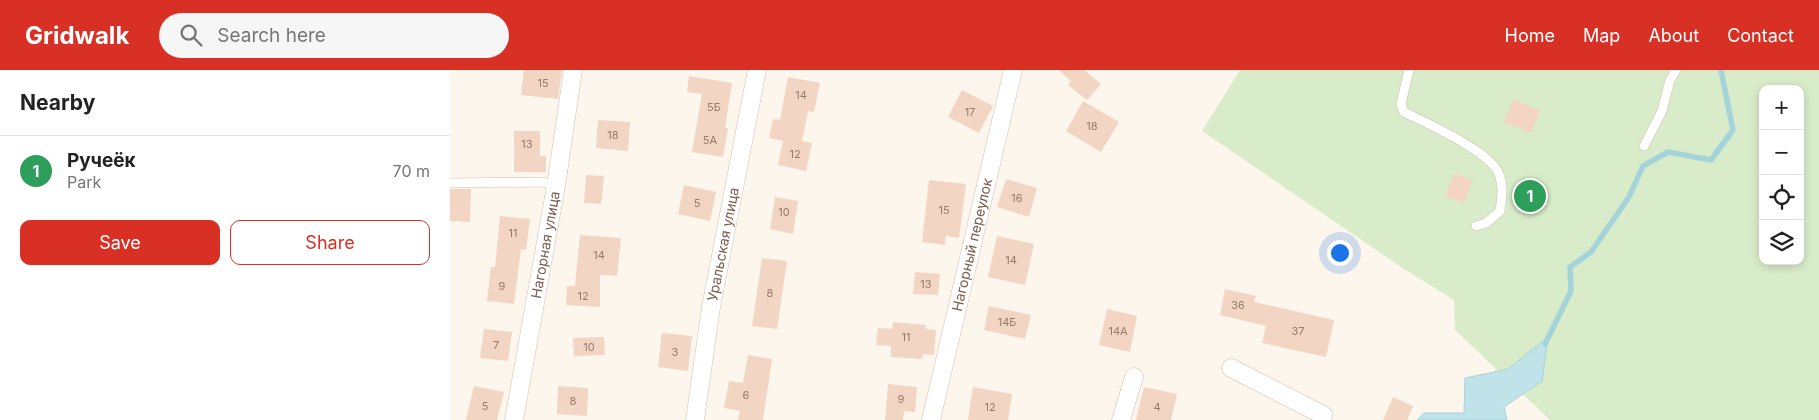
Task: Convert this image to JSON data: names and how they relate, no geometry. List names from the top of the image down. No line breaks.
{"streets":{"street":["Нагорная улица","Уральская улица","Нагорный переулок"]},"house_numbers":["15","14","5Б","17","18","18","5А","13","12","16","5","15","10","11","14","14","13","9","8","12","36","14Б","14А","37","11","7","10","3","6","9","8","5","12","4"],"page":{"header":"Gridwalk","search":"Search here","nav":["Home","Map","About","Contact"],"heading":"Nearby","map_buttons":["+","−"],"list":[{"mark":"1","name":"Ручеёк","note":"Park","value":"70 m"}],"pins":"1","buttons":["Save","Share"]}}
